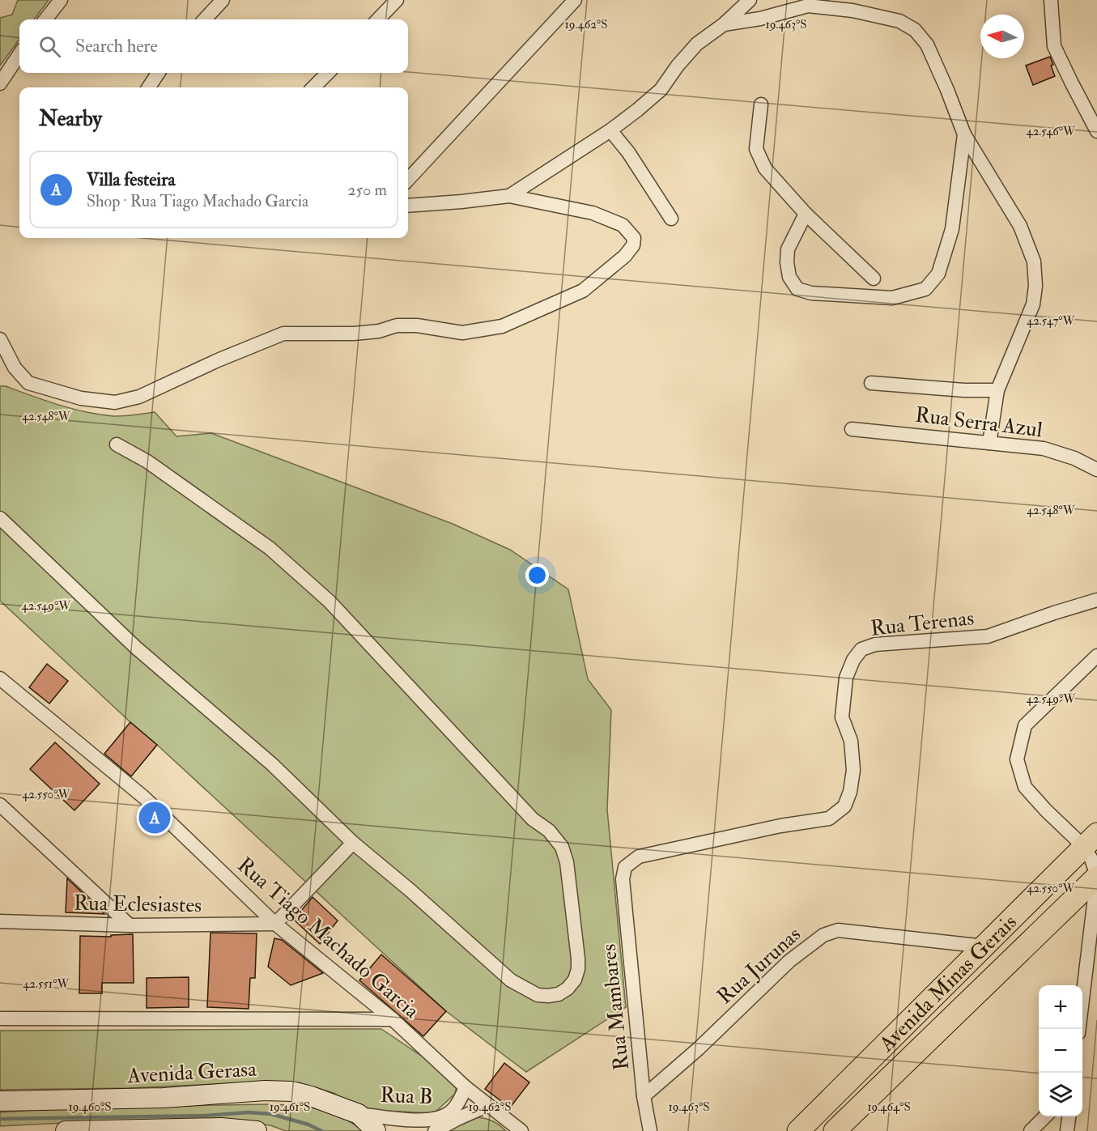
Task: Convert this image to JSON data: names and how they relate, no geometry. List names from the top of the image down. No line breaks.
{"streets":{"main road":["Avenida Minas Gerais","Avenida Gerasa"],"street":["Rua Serra Azul","Rua Terenas","Rua Eclesiastes","Rua Tiago Machado Garcia","Rua Jurunas","Rua Mambares","Rua B"]},"crossings":[["Rua Terenas","Rua Mambares"],["Rua Eclesiastes","Rua Tiago Machado Garcia"],["Rua Tiago Machado Garcia","Rua B"],["Rua Jurunas","Avenida Minas Gerais"],["Rua Jurunas","Rua Mambares"],["Avenida Gerasa","Rua B"]],"north":"left","page":{"search":"Search here","heading":"Nearby","list":[{"mark":"A","name":"Villa festeira","note":"Shop · Rua Tiago Machado Garcia","value":"250 m"}],"pins":"A","map_buttons":["+","−"]},"coordinates":["19.462°S","19.463°S","42.546°W","42.547°W","42.548°W","42.549°W","42.550°W","42.551°W","19.460°S","19.461°S","19.464°S"]}
